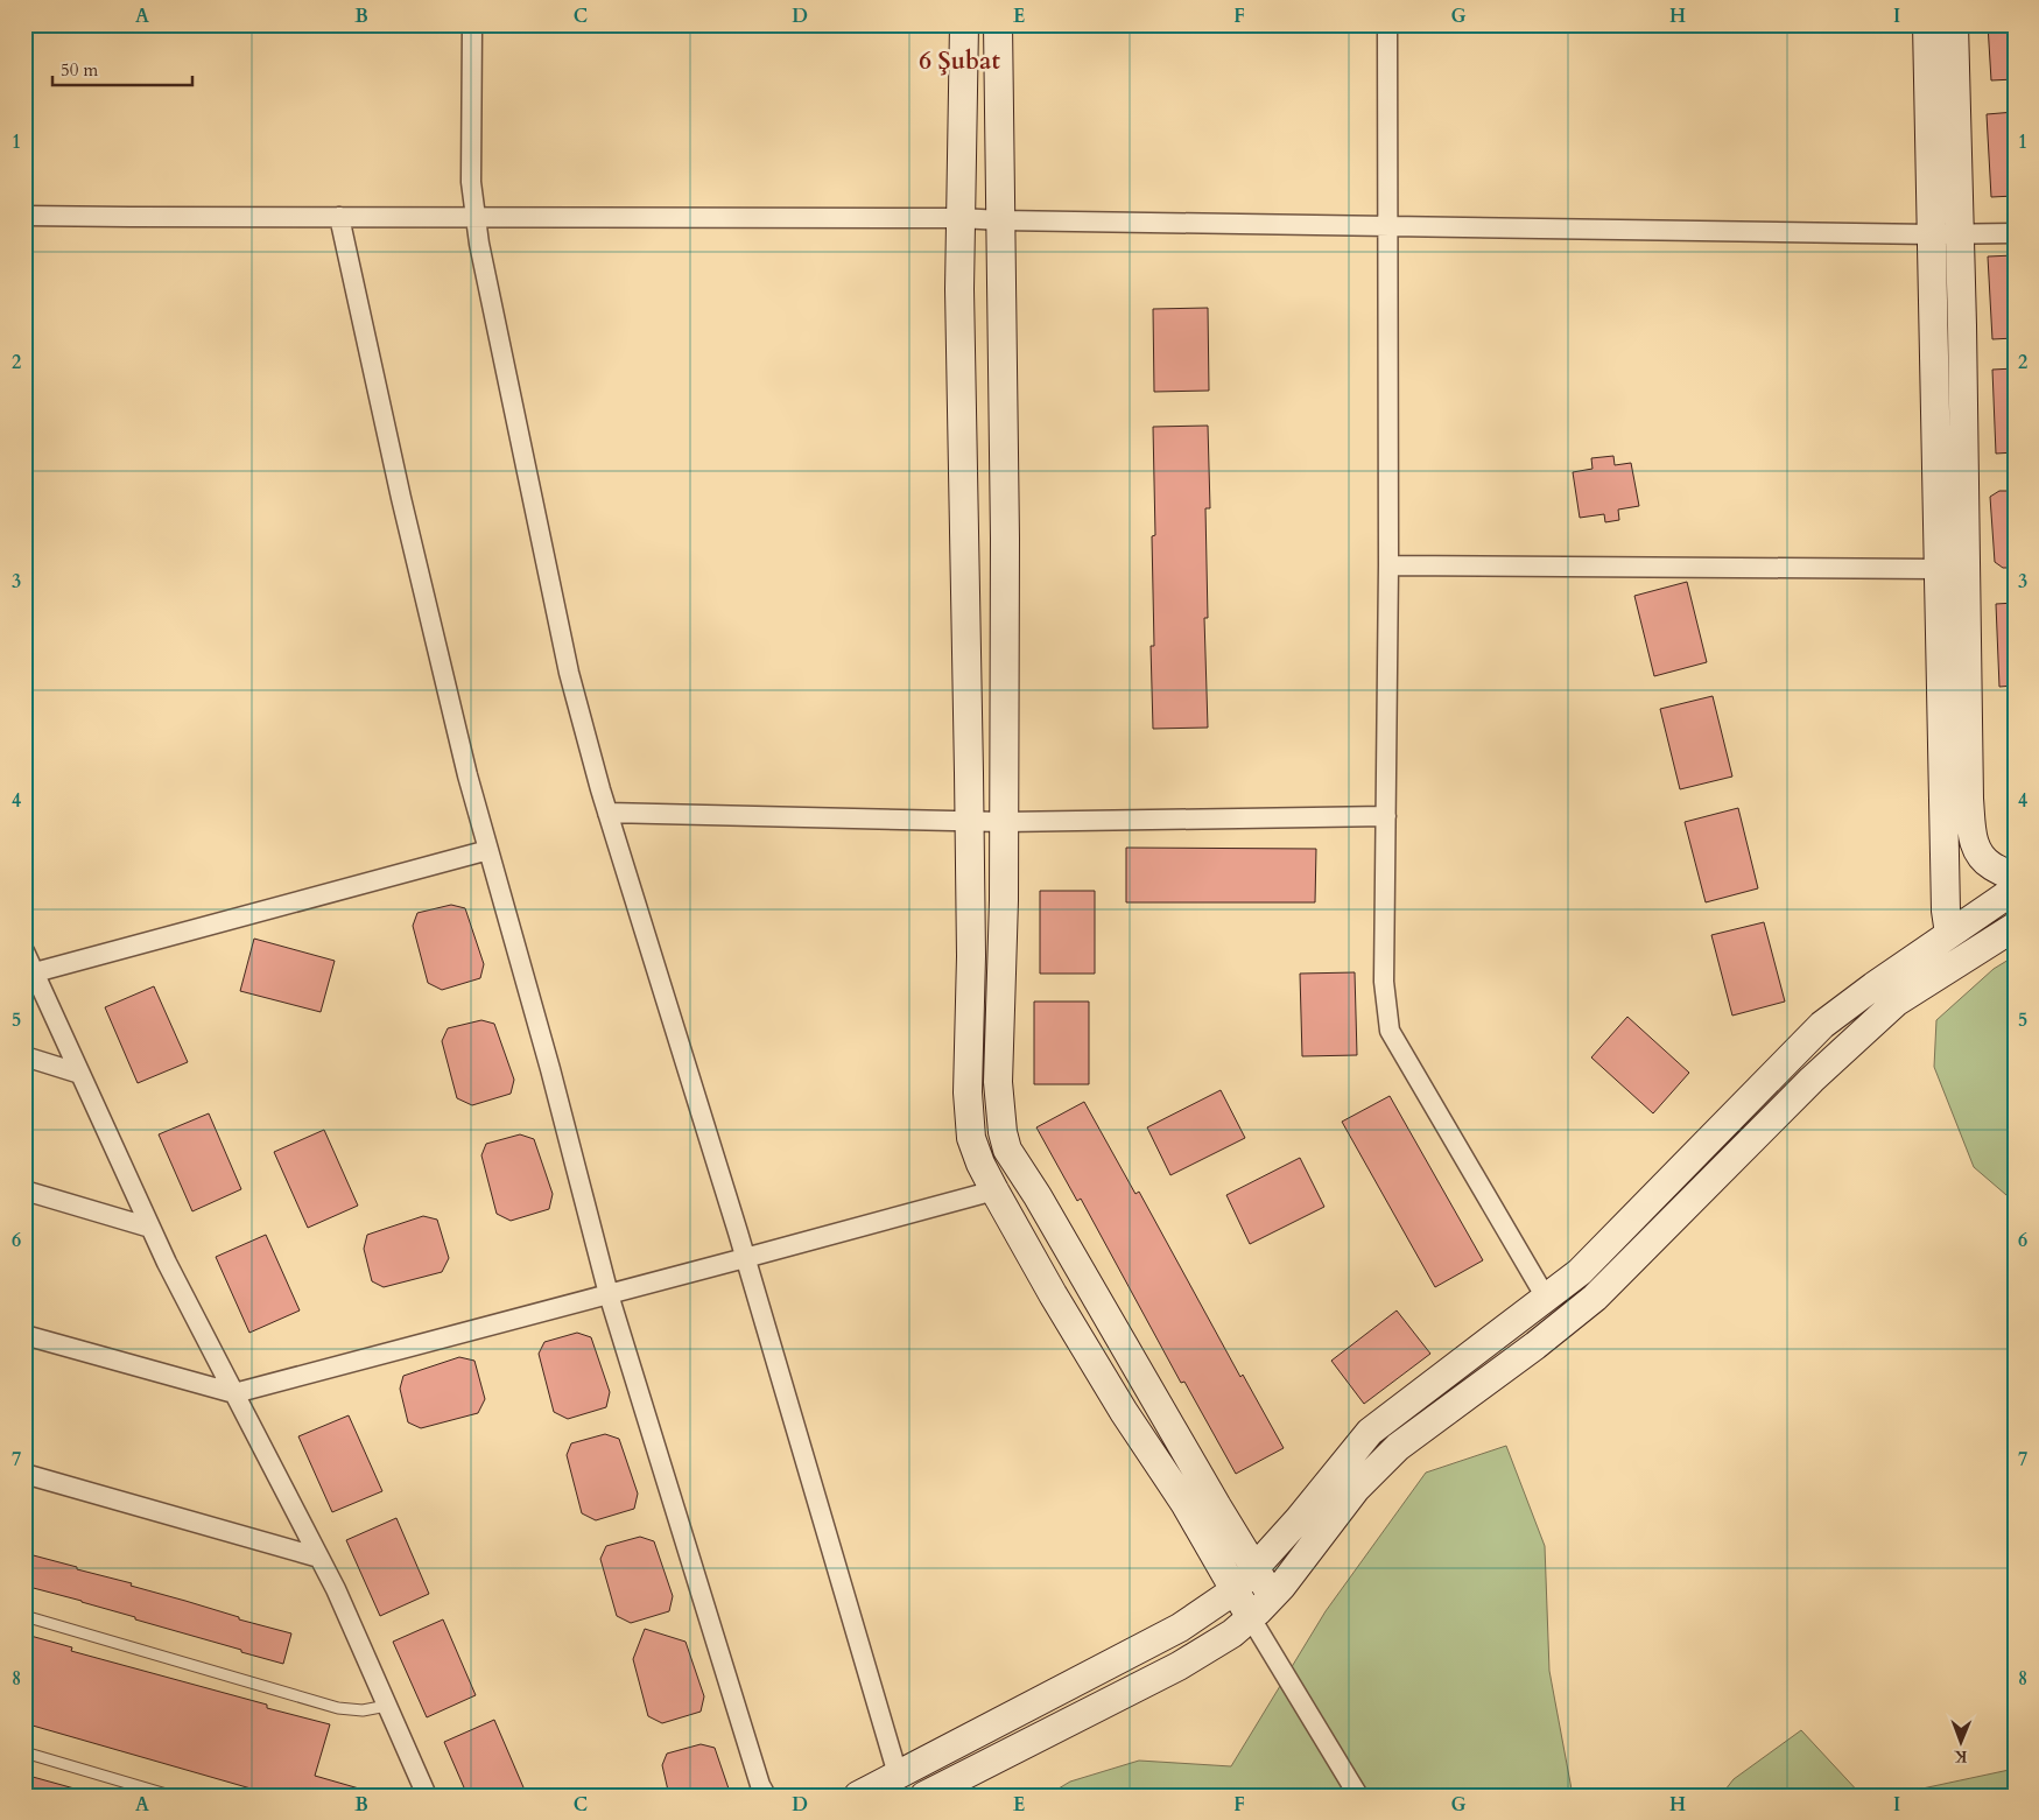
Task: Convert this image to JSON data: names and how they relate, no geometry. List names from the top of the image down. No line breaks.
{"districts":["6 Şubat"],"scale_bar":"50 m","north":"bottom","grid":{"columns":["A","B","C","D","E","F","G","H","I"],"rows":["1","2","3","4","5","6","7","8"]}}
